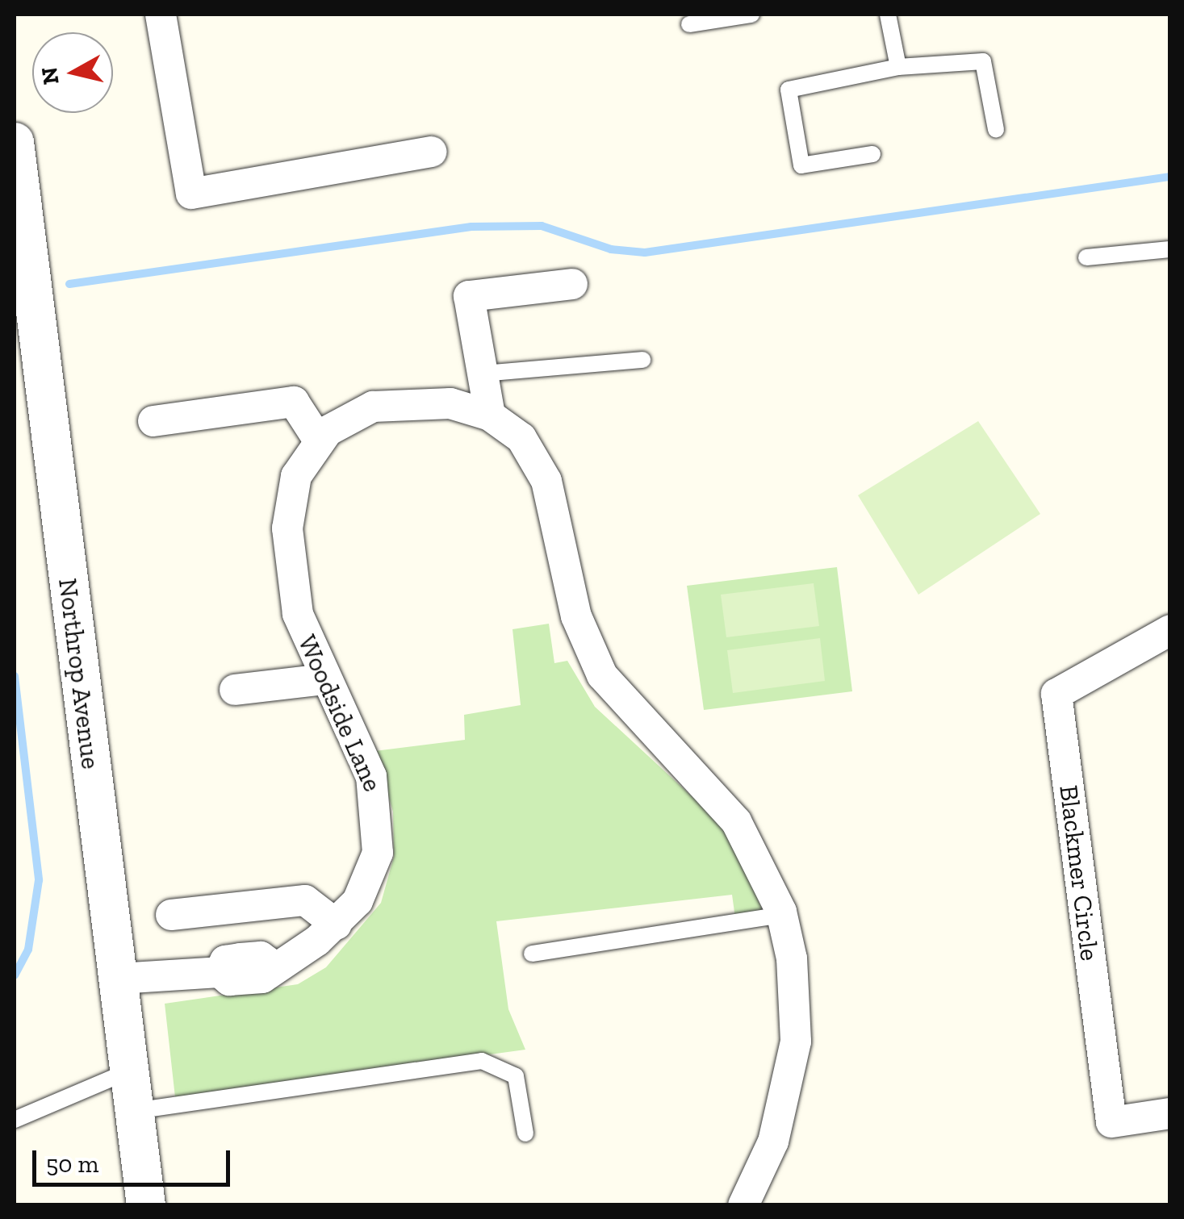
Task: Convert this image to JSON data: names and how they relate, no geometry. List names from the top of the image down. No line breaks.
{"streets":{"street":["Northrop Avenue","Woodside Lane","Blackmer Circle"]},"crossings":[["Northrop Avenue","Woodside Lane"]],"scale_bar":"50 m","north":"left"}
